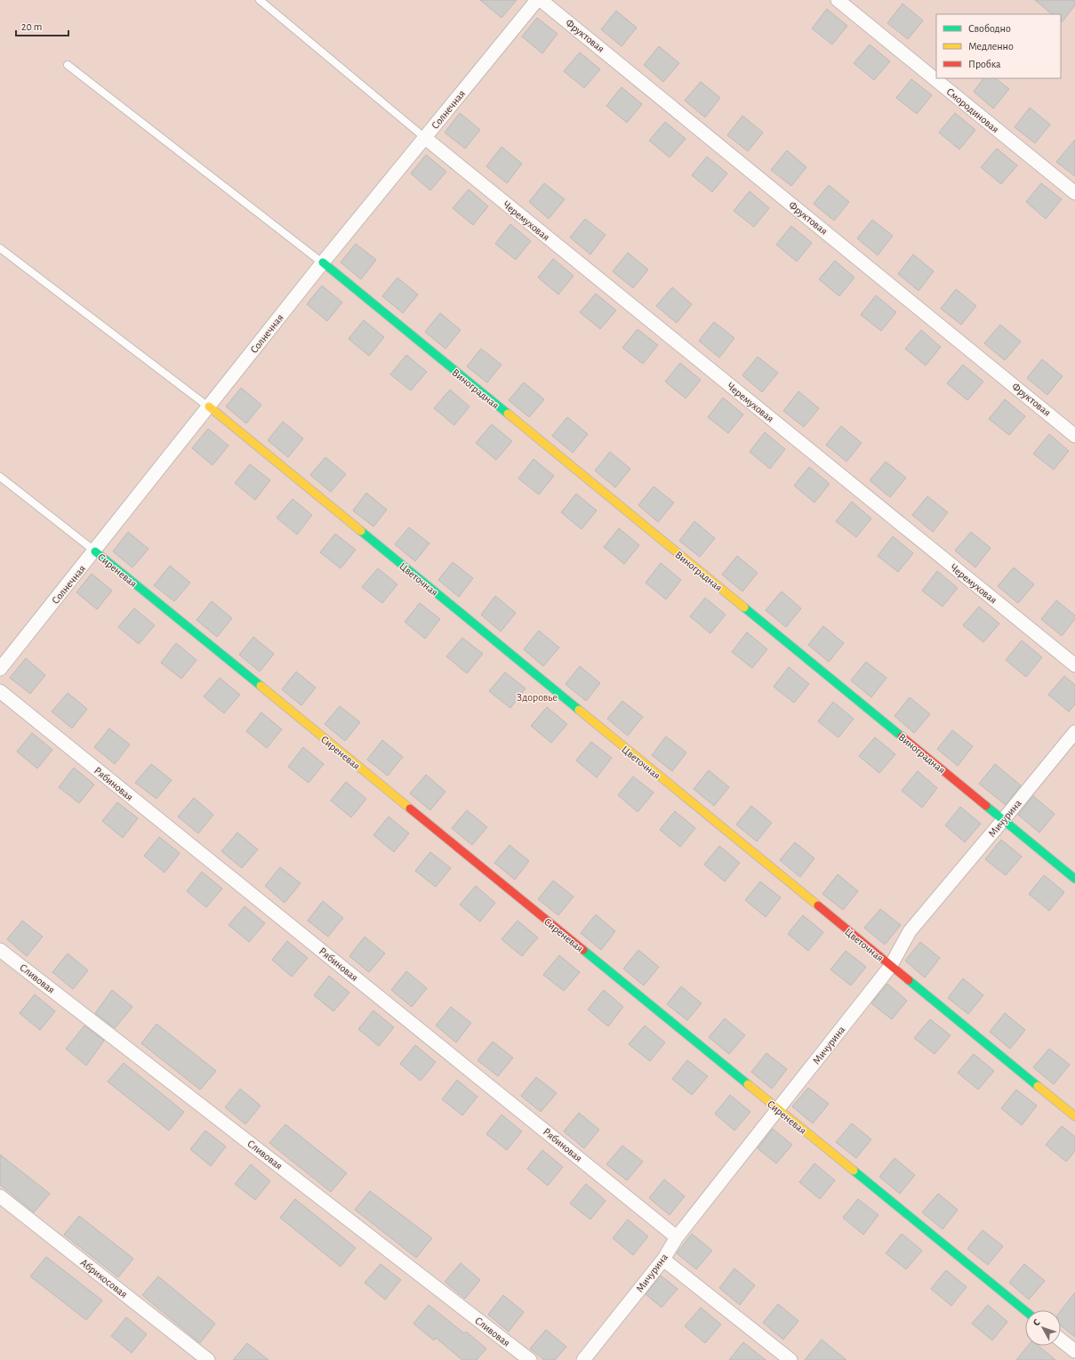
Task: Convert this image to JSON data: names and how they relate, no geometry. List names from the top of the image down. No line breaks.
{"streets":{"street":["Фруктовая","Солнечная","Смородиновая","Черемуховая","Виноградная","Сиреневая","Цветочная","Рябиновая","Мичурина","Сливовая","Абрикосовая"]},"crossings":[["Солнечная","Черемуховая"],["Солнечная","Виноградная"],["Солнечная","Сиреневая"],["Солнечная","Цветочная"],["Виноградная","Мичурина"],["Сиреневая","Мичурина"],["Цветочная","Мичурина"],["Рябиновая","Мичурина"]],"parks":["Здоровье"],"legend":["Свободно","Медленно","Пробка"],"scale_bar":"20 m","north":"top left"}
